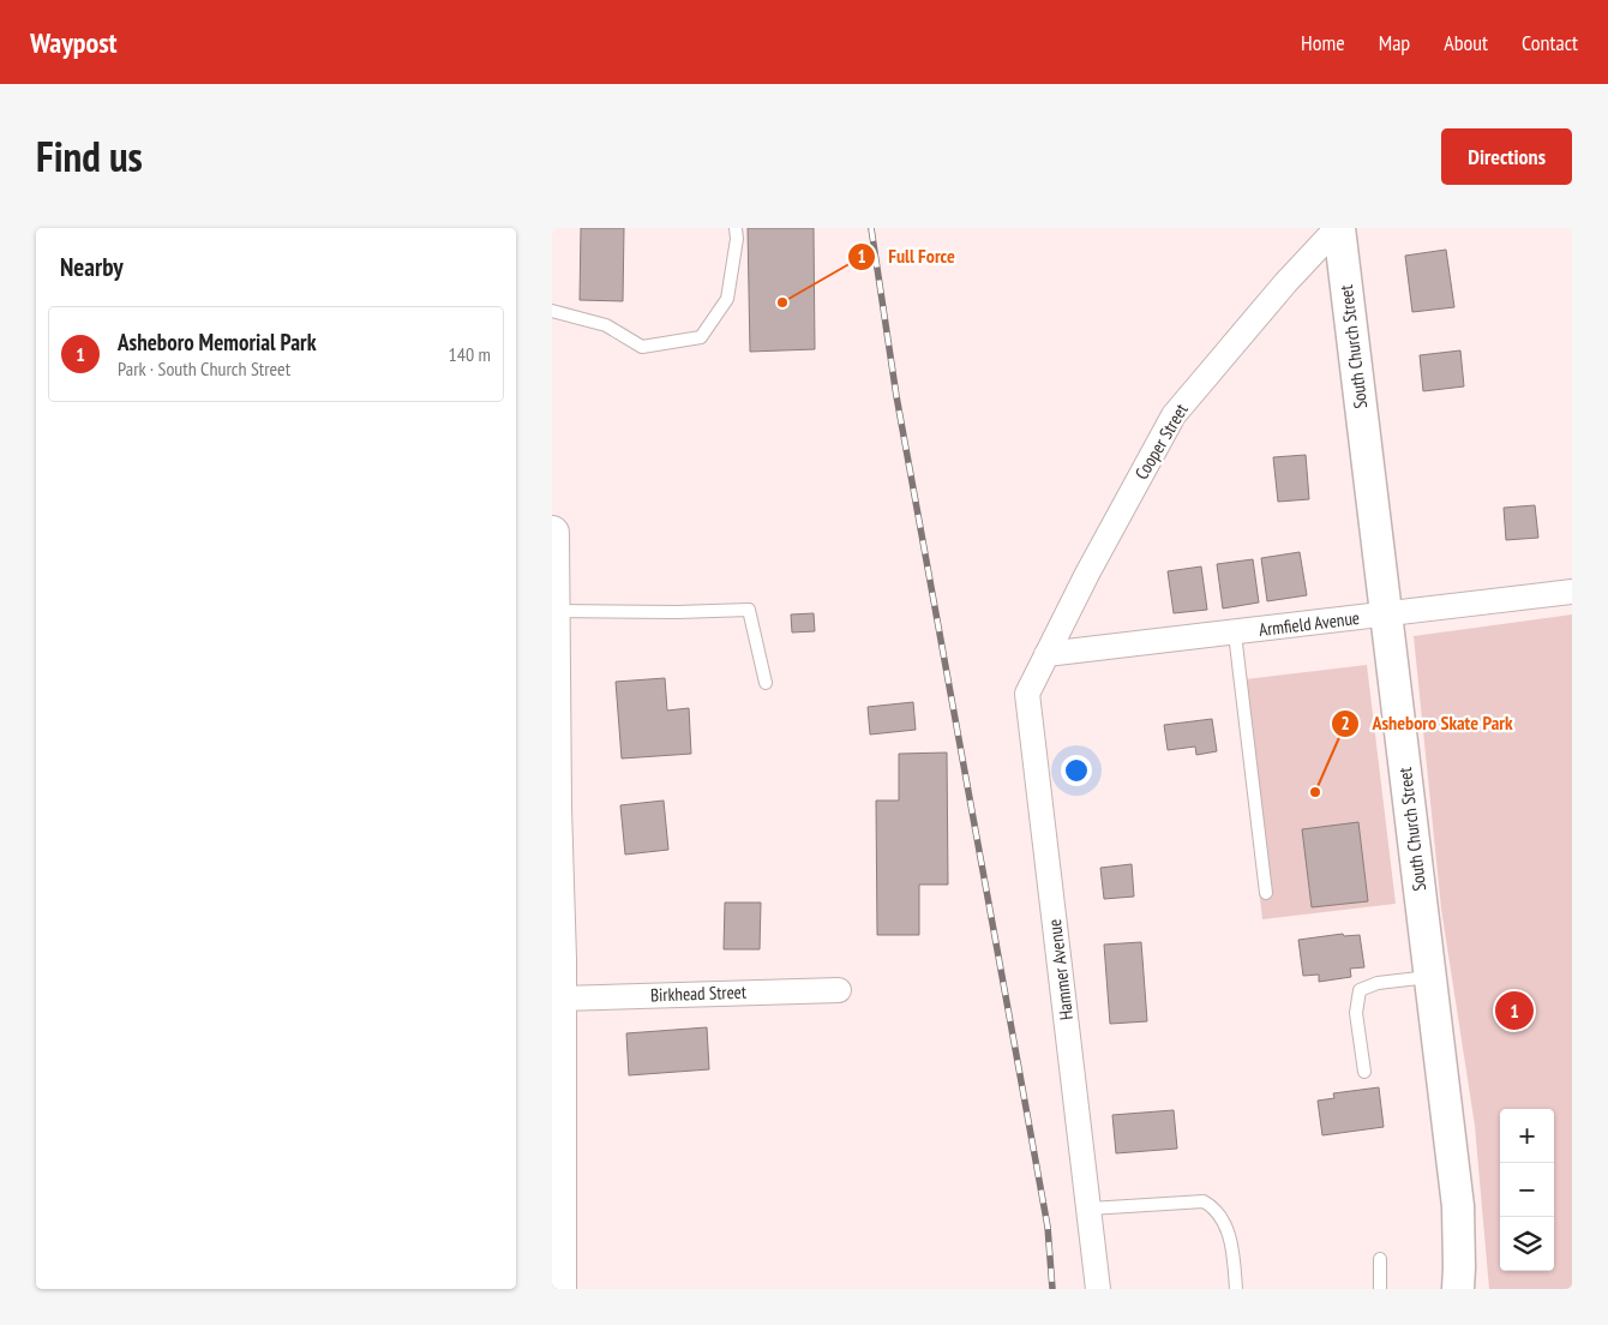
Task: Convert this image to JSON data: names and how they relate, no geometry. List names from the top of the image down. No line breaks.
{"streets":{"street":["South Church Street","Cooper Street","Armfield Avenue","Hammer Avenue","Birkhead Street"]},"crossings":[["South Church Street","Cooper Street"],["South Church Street","Armfield Avenue"],["Cooper Street","Armfield Avenue"],["Cooper Street","Hammer Avenue"],["Armfield Avenue","Hammer Avenue"]],"places":["Full Force","Asheboro Skate Park"],"page":{"header":"Waypost","nav":["Home","Map","About","Contact"],"title":"Find us","buttons":"Directions","heading":"Nearby","list":[{"mark":"1","name":"Asheboro Memorial Park","note":"Park · South Church Street","value":"140 m"}],"pins":"1","map_buttons":["+","−"]}}
